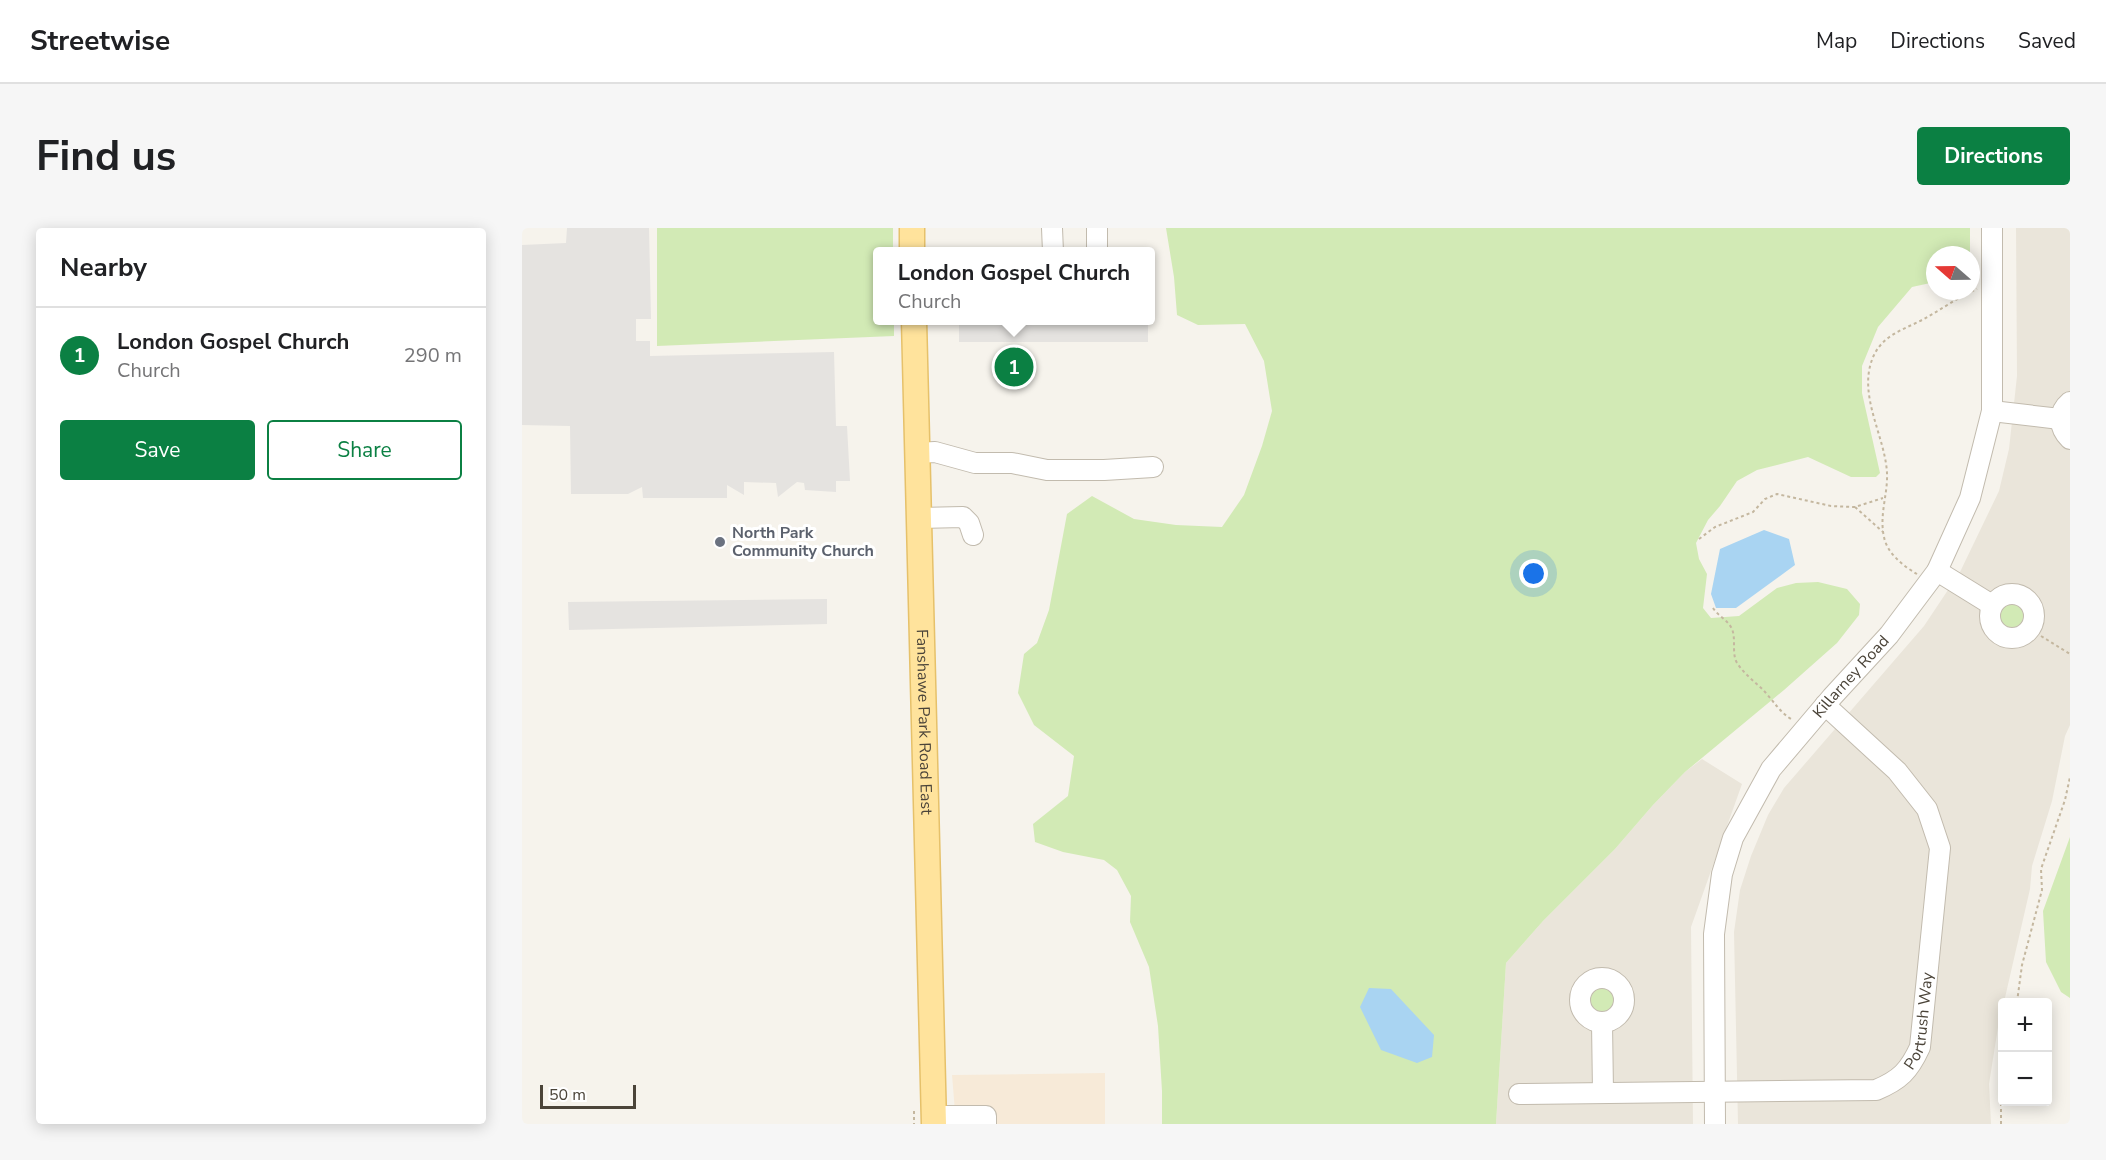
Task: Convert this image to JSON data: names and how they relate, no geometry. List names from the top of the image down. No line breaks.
{"streets":{"main road":["Fanshawe Park Road East"],"street":["Killarney Road","Portrush Way"]},"crossings":[["Killarney Road","Portrush Way"]],"places":["North Park Community Church"],"scale_bar":"50 m","north":"left","page":{"header":"Streetwise","nav":["Map","Directions","Saved"],"buttons":["Directions",["Save","Share"]],"title":"Find us","heading":"Nearby","popup":["London Gospel Church","Church"],"list":[{"mark":"1","name":"London Gospel Church","note":"Church","value":"290 m"}],"pins":"1","map_buttons":["+","−"],"scale":"50 m"}}
